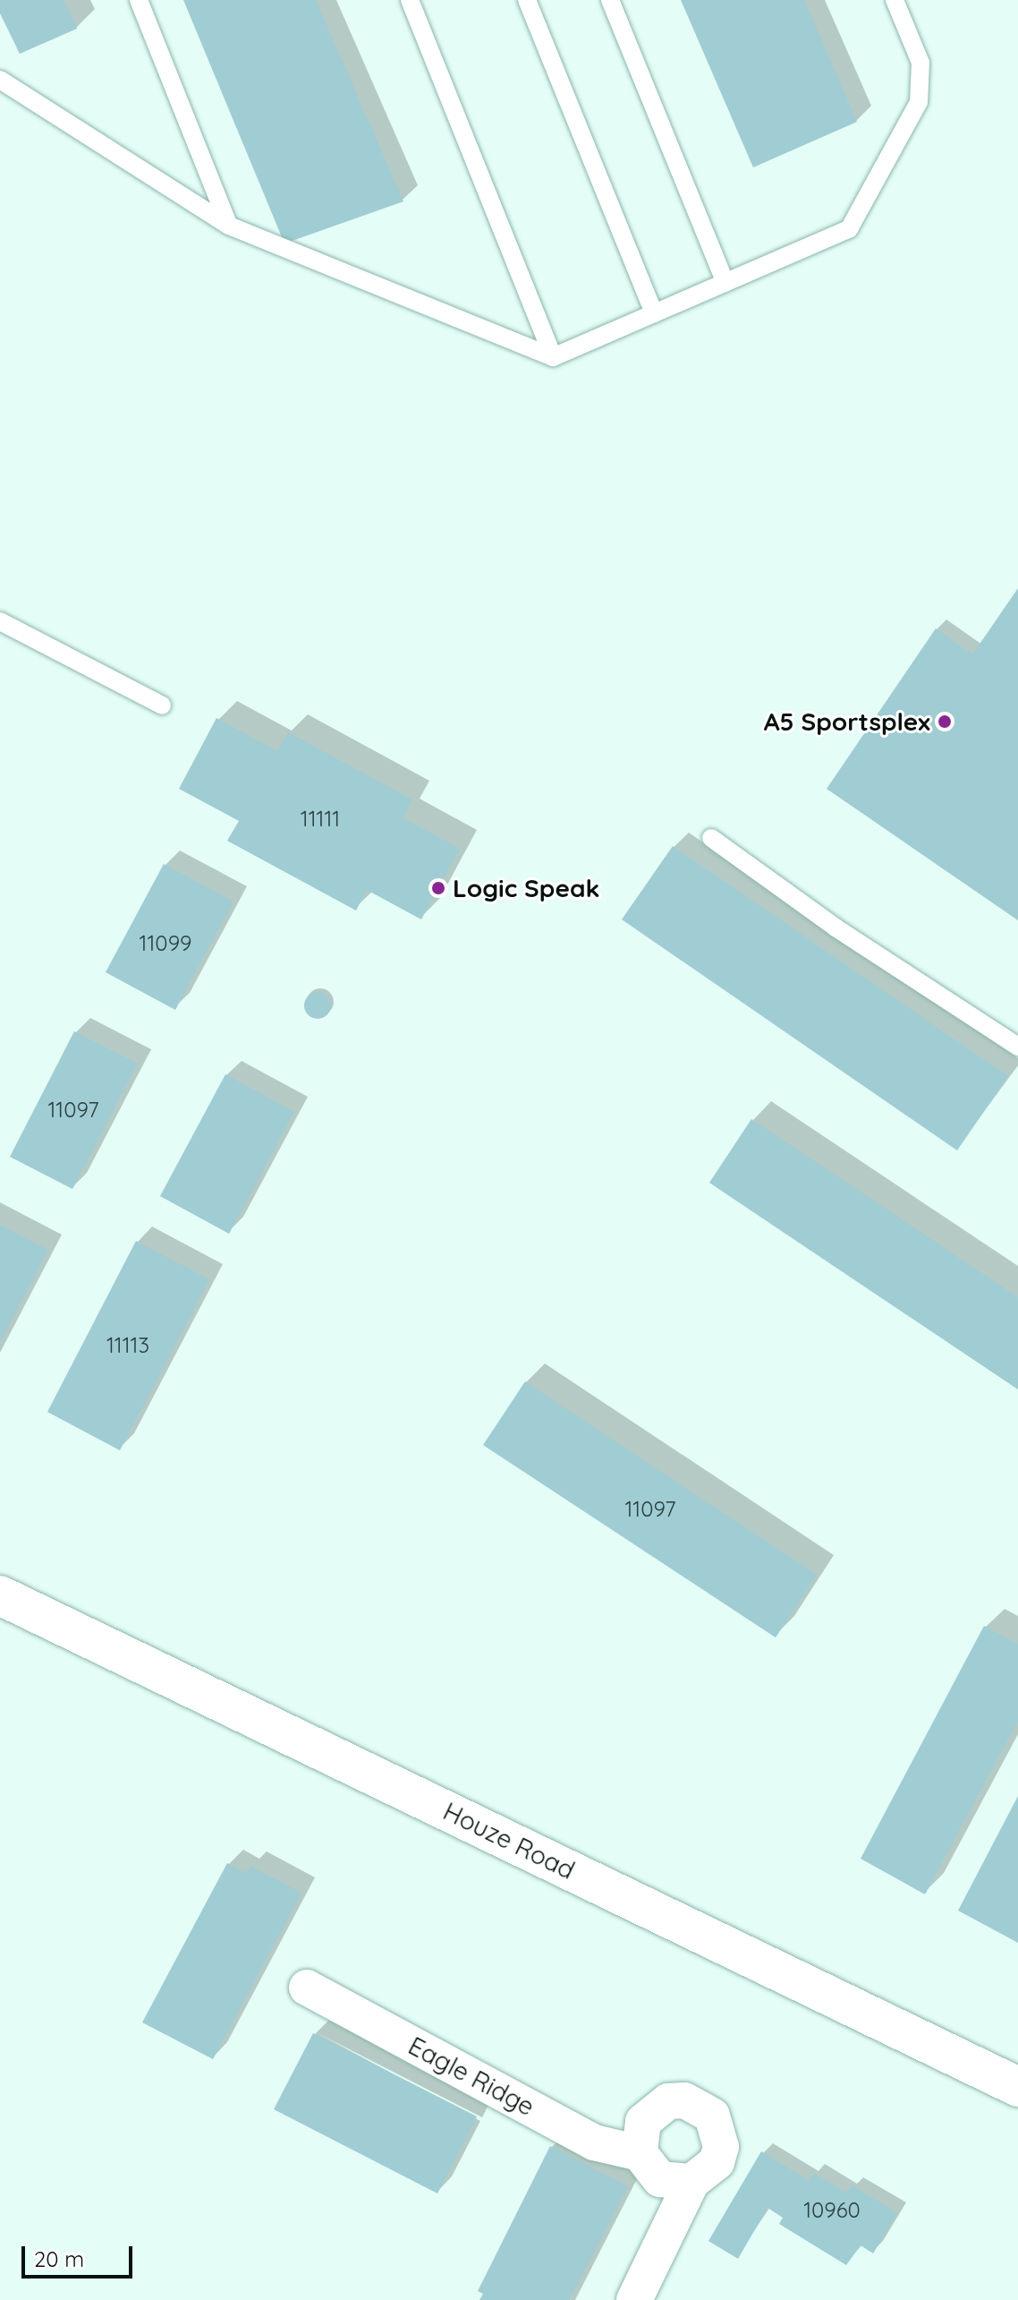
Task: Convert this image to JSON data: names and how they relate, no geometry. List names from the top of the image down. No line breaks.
{"streets":{"main road":["Houze Road"],"street":["Eagle Ridge"]},"places":["A5 Sportsplex","Logic Speak"],"house_numbers":["11111","11099","11097","11113","11097","10960"],"scale_bar":"20 m"}
